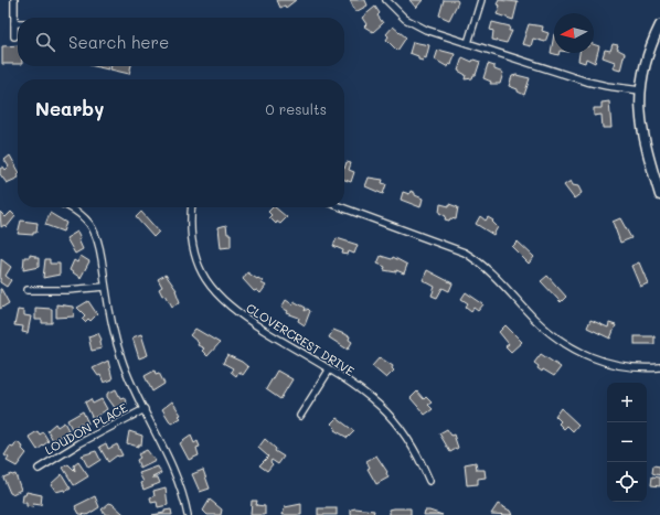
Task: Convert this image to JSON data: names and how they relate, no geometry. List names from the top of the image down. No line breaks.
{"streets":{"street":["CLOVERCREST DRIVE","LOUDON PLACE"]},"north":"left","page":{"search":"Search here","heading":["Nearby","0 results"],"map_buttons":["+","−"]}}
